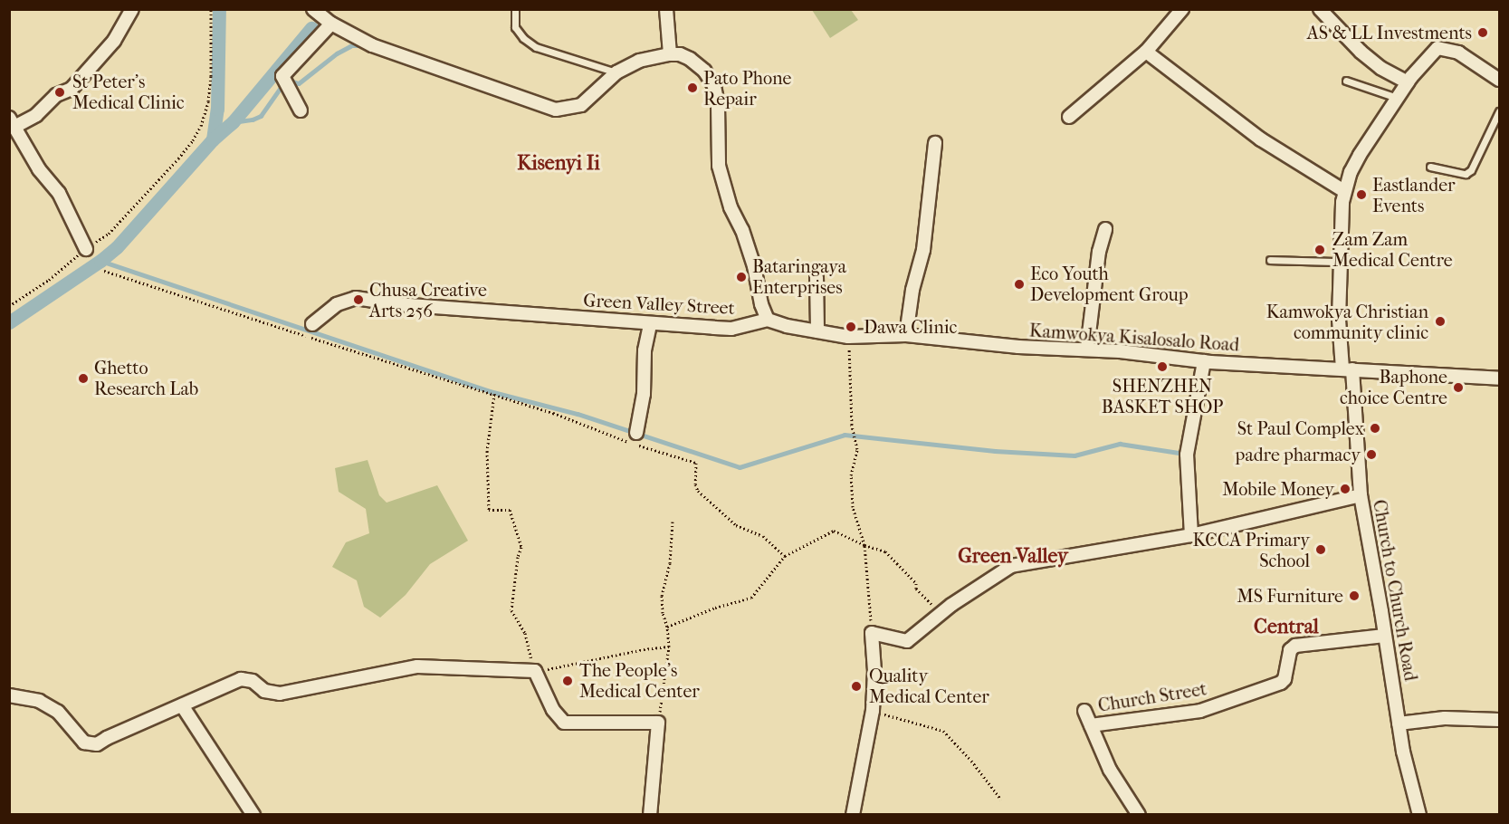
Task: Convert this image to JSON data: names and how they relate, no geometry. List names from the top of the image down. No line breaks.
{"streets":{"street":["Green Valley Street","Kamwokya Kisalosalo Road","Church to Church Road","Church Street"]},"crossings":[["Green Valley Street","Kamwokya Kisalosalo Road"],["Kamwokya Kisalosalo Road","Church to Church Road"],["Church to Church Road","Church Street"]],"districts":["Kisenyi Ii","Green Valley","Central"],"places":["AS & LL Investments","Pato Phone Repair","St Peter's Medical Clinic","Eastlander Events","Zam Zam Medical Centre","Bataringaya Enterprises","Eco Youth Development Group","Chusa Creative Arts 256","Kamwokya Christian community clinic","Dawa Clinic","SHENZHEN BASKET SHOP","Ghetto Research Lab","Baphone choice Centre","St Paul Complex","padre pharmacy","Mobile Money","KCCA Primary School","MS Furniture","The People's Medical Center","Quality Medical Center"]}
